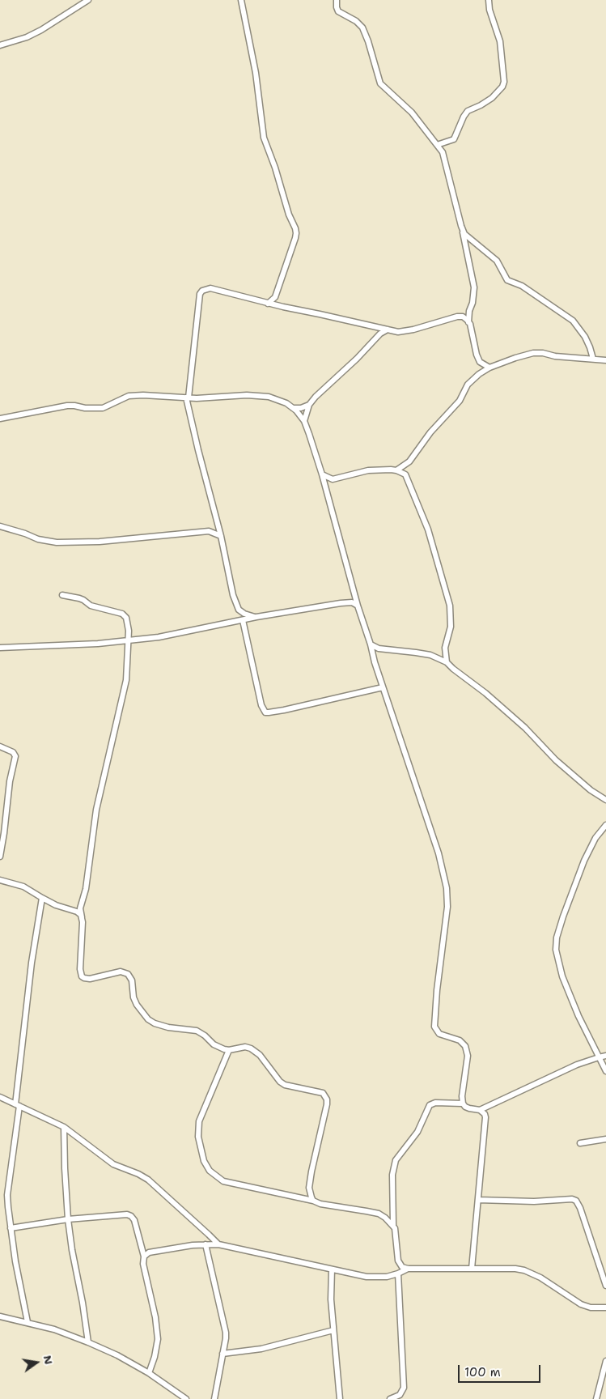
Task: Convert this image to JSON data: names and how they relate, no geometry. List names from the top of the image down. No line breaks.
{"scale_bar":"100 m","north":"right"}
